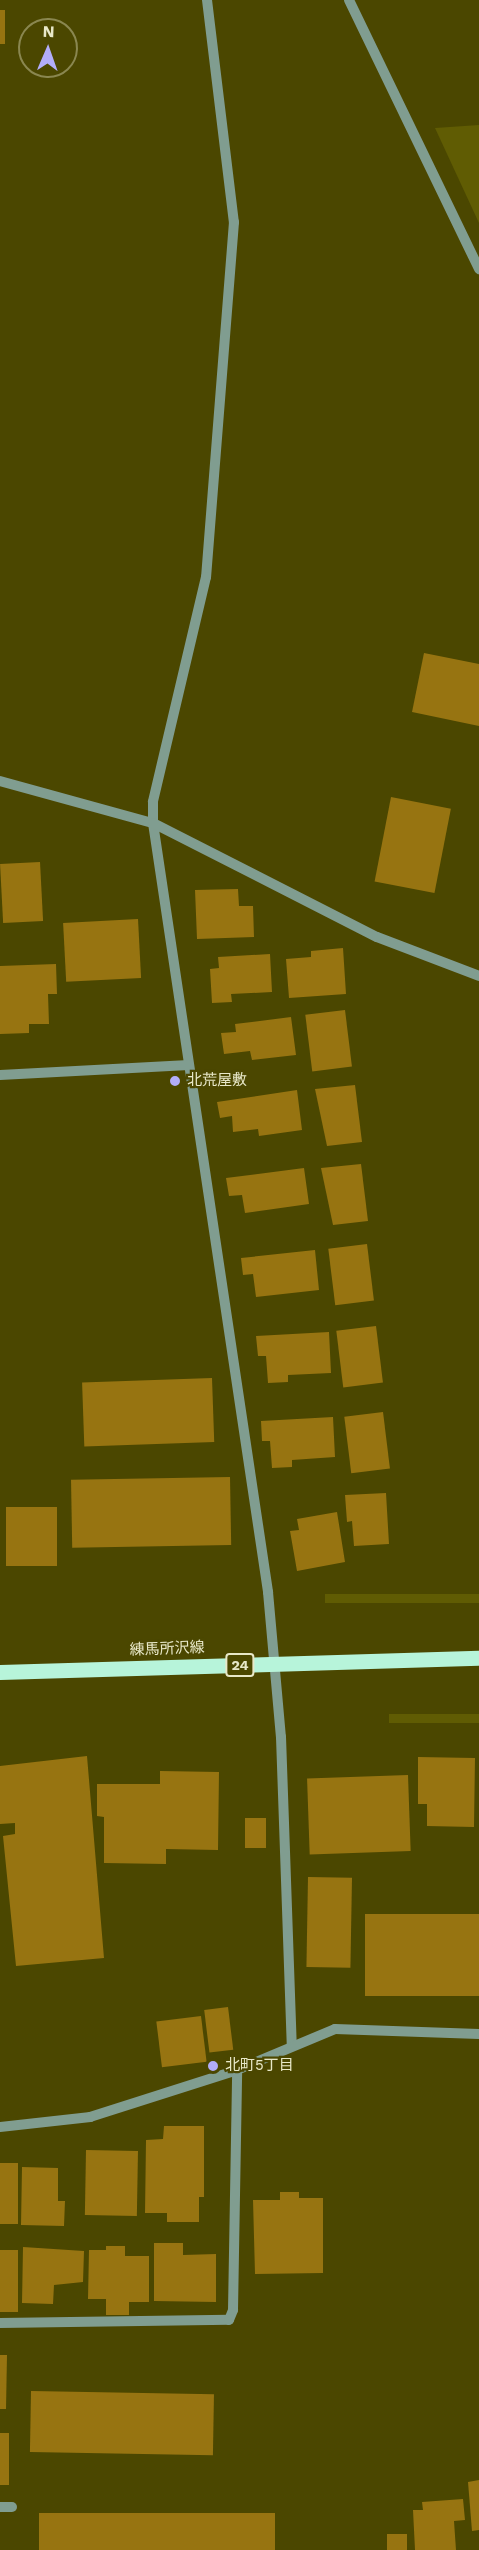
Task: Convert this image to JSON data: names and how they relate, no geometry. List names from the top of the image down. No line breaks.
{"streets":{"main road":["練馬所沢線","24"]},"places":["北荒屋敷","北町5丁目"],"north":"top"}
